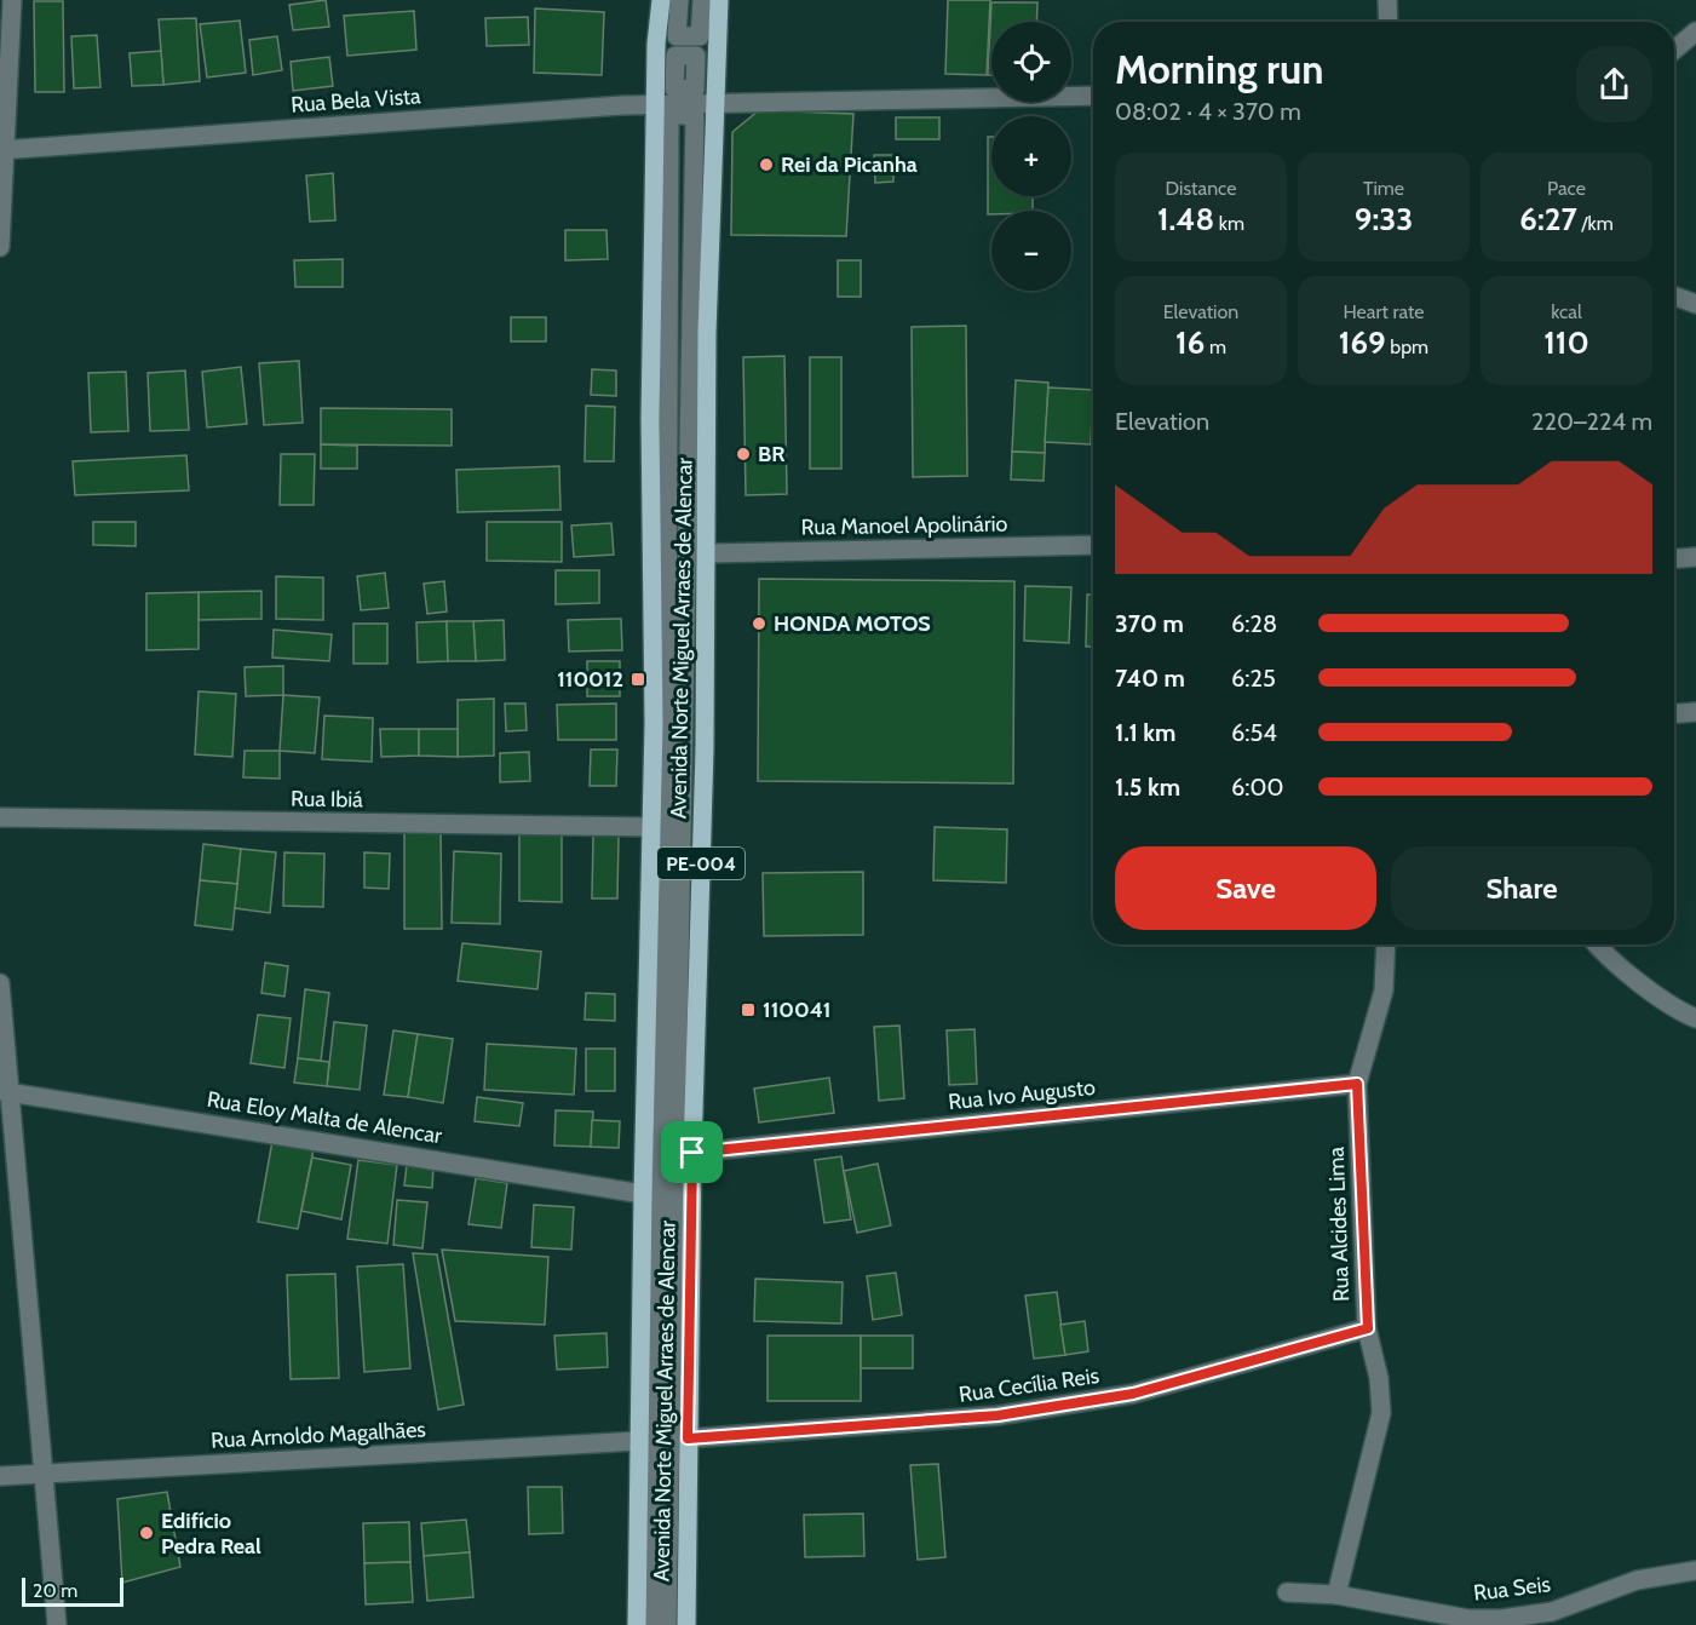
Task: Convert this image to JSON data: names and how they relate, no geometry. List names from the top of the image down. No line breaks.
{"streets":{"main road":["Avenida Norte Miguel Arraes de Alencar","PE-004"],"street":["Rua Bela Vista","Rua Manoel Apolinário","Rua Ibiá","Rua Ivo Augusto","Rua Eloy Malta de Alencar","Rua Alcides Lima","Rua Cecília Reis","Rua Arnoldo Magalhães","Rua Seis"]},"crossings":[["Rua Bela Vista","Avenida Norte Miguel Arraes de Alencar"],["Rua Manoel Apolinário","Avenida Norte Miguel Arraes de Alencar"],["Avenida Norte Miguel Arraes de Alencar","Rua Ibiá"],["Avenida Norte Miguel Arraes de Alencar","Rua Ivo Augusto"],["Avenida Norte Miguel Arraes de Alencar","Rua Eloy Malta de Alencar"],["Avenida Norte Miguel Arraes de Alencar","Rua Cecília Reis"],["Avenida Norte Miguel Arraes de Alencar","Rua Arnoldo Magalhães"],["Rua Ivo Augusto","Rua Alcides Lima"],["Rua Alcides Lima","Rua Cecília Reis"],["Rua Alcides Lima","Rua Seis"]],"places":{"other":["Rei da Picanha","BR","HONDA MOTOS","Edifício Pedra Real"],"transit":["110012","110041"]},"scale_bar":"20 m","page":{"map_buttons":["+","−"],"heading":["Morning run","08:02 · 4 × 370 m"],"stats":[["Distance","1.48 km"],["Time","9:33"],["Pace","6:27 /km"],["Elevation","16 m"],["Heart rate","169 bpm"],["kcal","110"]],"chart":["Elevation","220–224 m"],"list":[{"name":"370 m","note":"6:28"},{"name":"740 m","note":"6:25"},{"name":"1.1 km","note":"6:54"},{"name":"1.5 km","note":"6:00"}],"buttons":["Save","Share"],"scale":"20 m"}}
